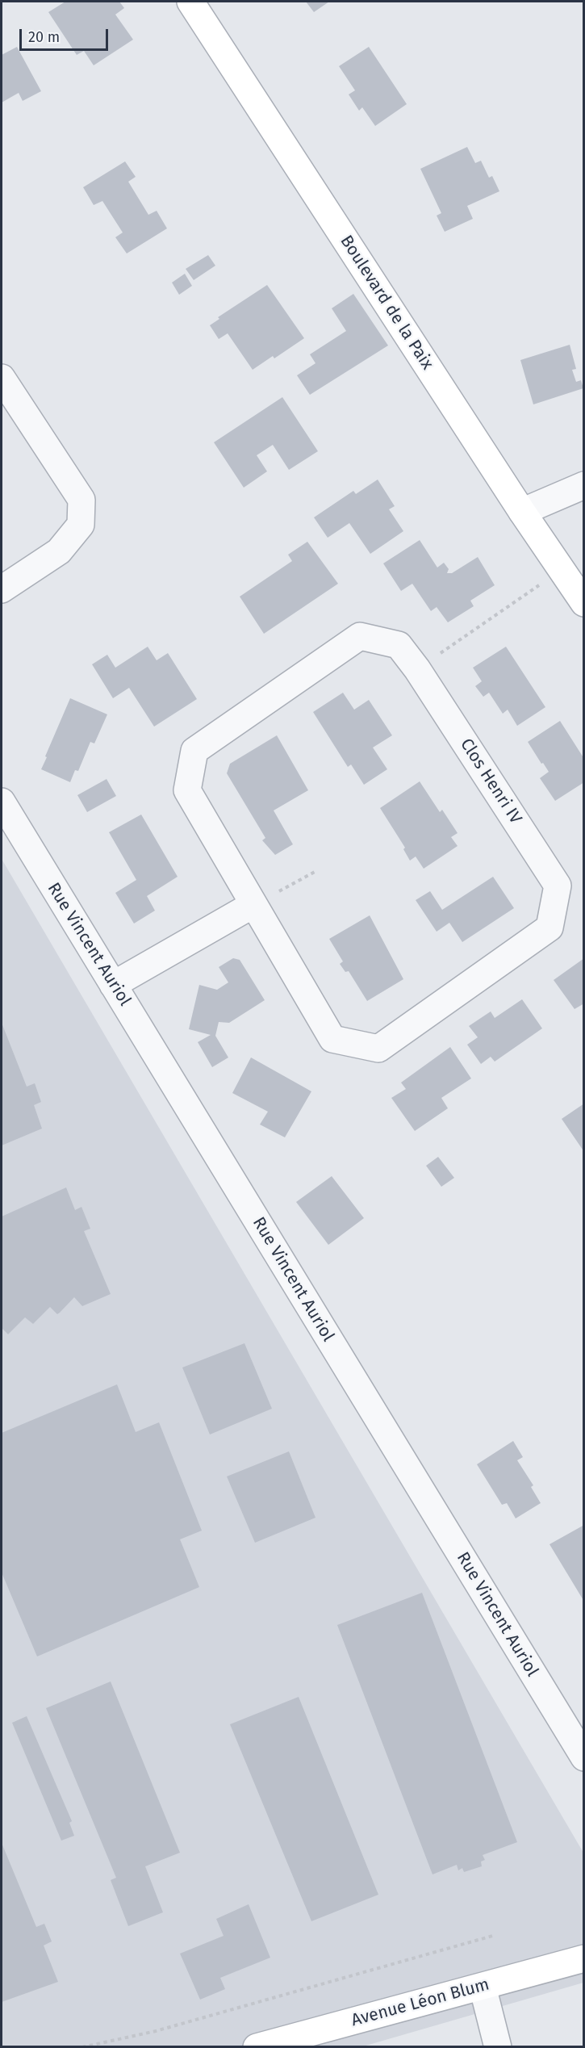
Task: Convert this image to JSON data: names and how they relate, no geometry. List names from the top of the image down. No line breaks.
{"streets":{"main road":["Boulevard de la Paix","Avenue Léon Blum"],"street":["Clos Henri IV","Rue Vincent Auriol"]},"scale_bar":"20 m"}
